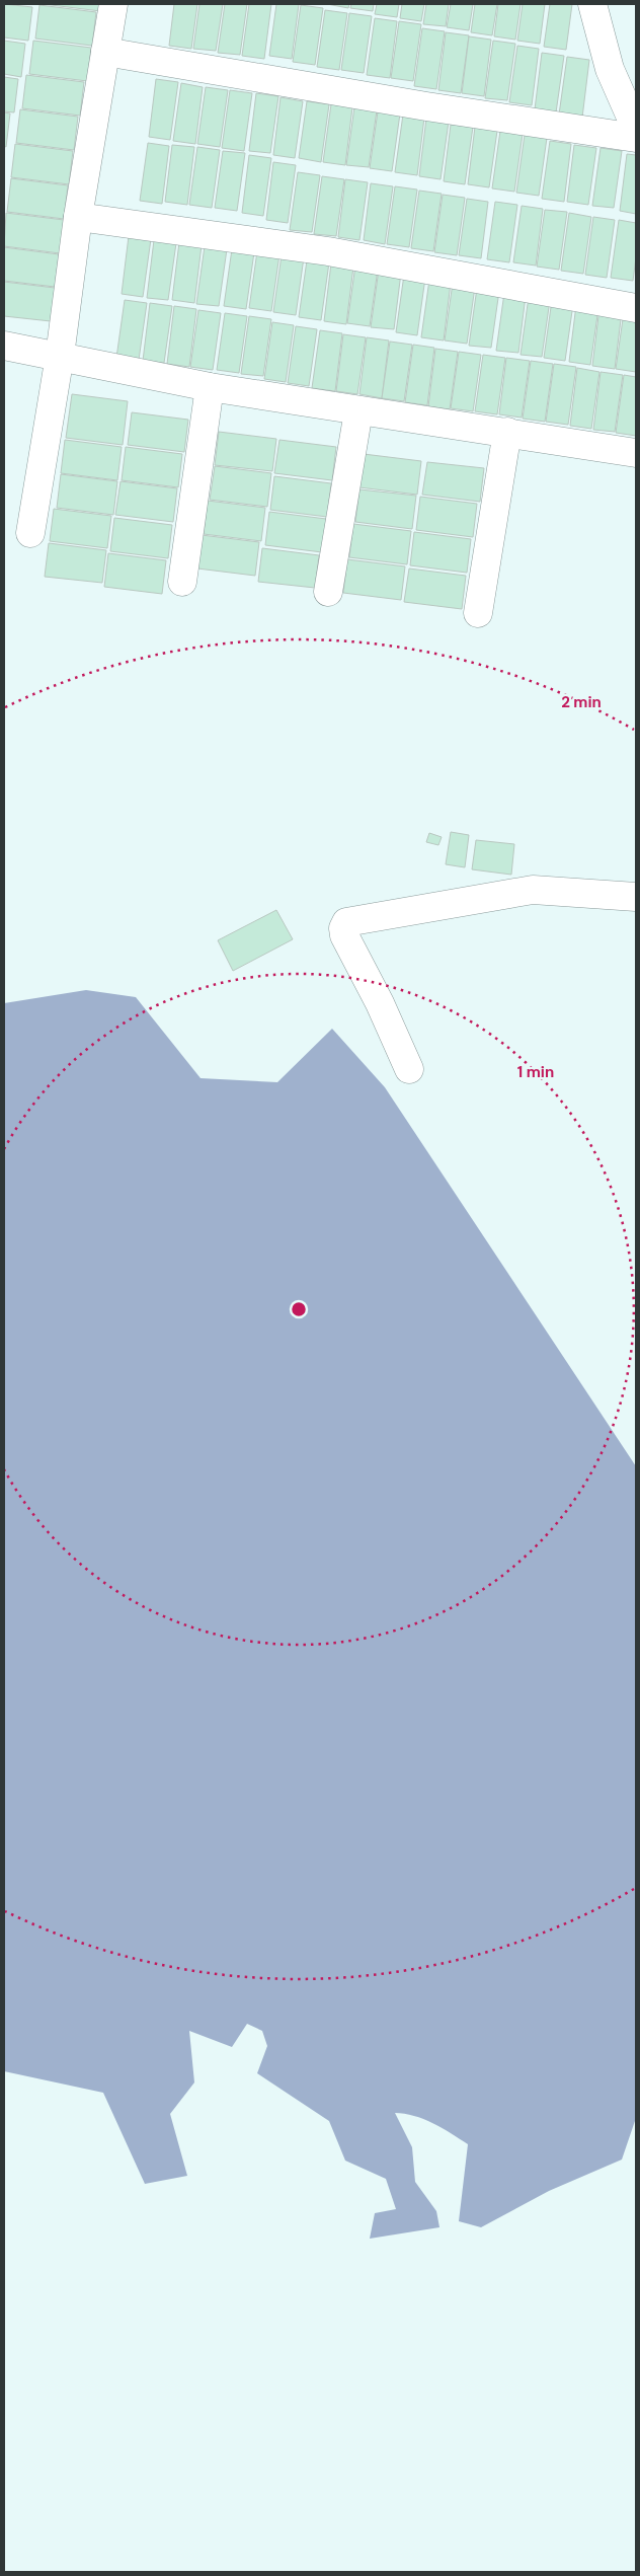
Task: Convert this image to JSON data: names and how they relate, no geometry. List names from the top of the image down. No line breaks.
{"rings":["2 min","1 min"]}
